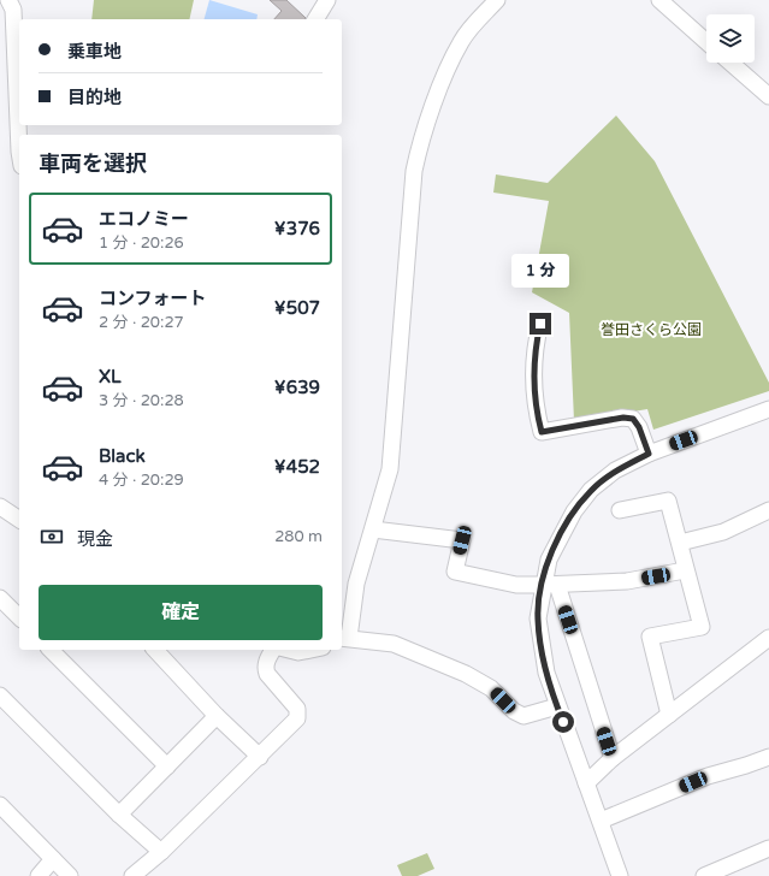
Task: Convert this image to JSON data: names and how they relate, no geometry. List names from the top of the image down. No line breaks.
{"parks":["誉田さくら公園"],"page":{"banner":["乗車地","目的地"],"heading":"車両を選択","list":[{"name":"エコノミー","note":"1 分 · 20:26","value":"¥376"},{"name":"コンフォート","note":"2 分 · 20:27","value":"¥507"},{"name":"XL","note":"3 分 · 20:28","value":"¥639"},{"name":"Black","note":"4 分 · 20:29","value":"¥452"}],"bubble":"1 分","pay":["現金","280 m"],"buttons":"確定"}}
